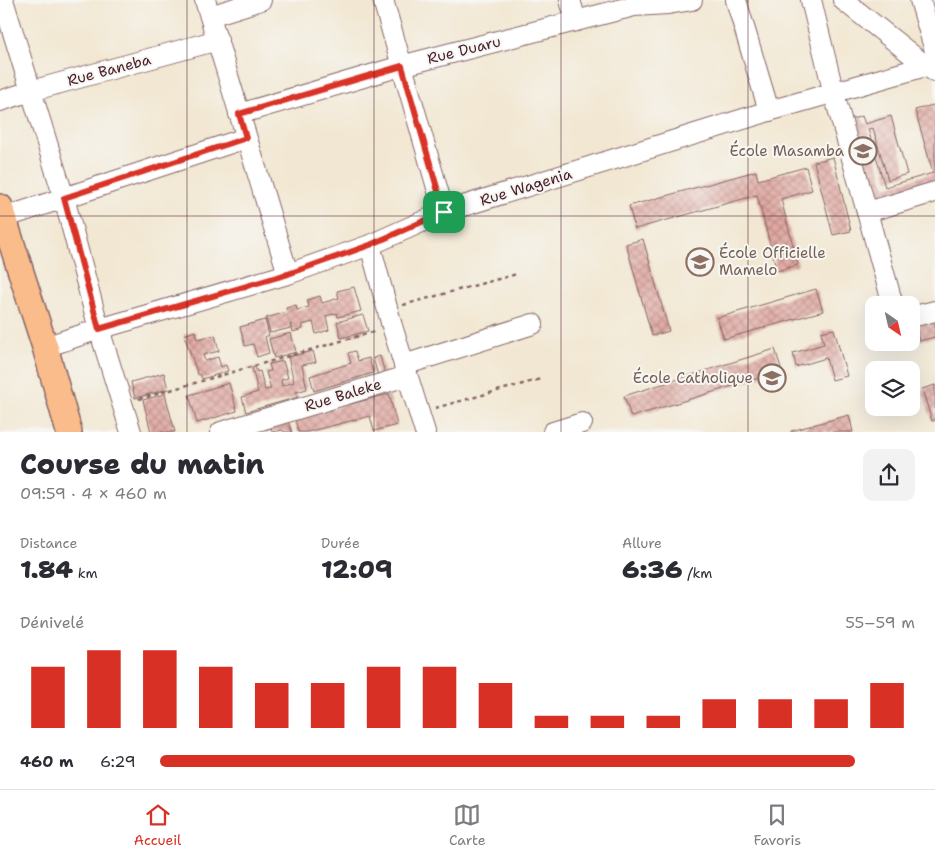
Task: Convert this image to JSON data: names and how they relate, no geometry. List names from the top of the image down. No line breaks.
{"streets":{"street":["Rue Duaru","Rue Baneba","Rue Wagenia","Rue Baleke"]},"places":{"school or university":["École Masamba","École Officielle Mamelo","École Catholique"]},"north":"bottom right","page":{"heading":["Course du matin","09:59 · 4 × 460 m"],"stats":[["Distance","1.84 km"],["Durée","12:09"],["Allure","6:36 /km"]],"chart":["Dénivelé","55–59 m"],"list":[{"name":"460 m","note":"6:29"}],"tabs":["Accueil","Carte","Favoris"]}}
